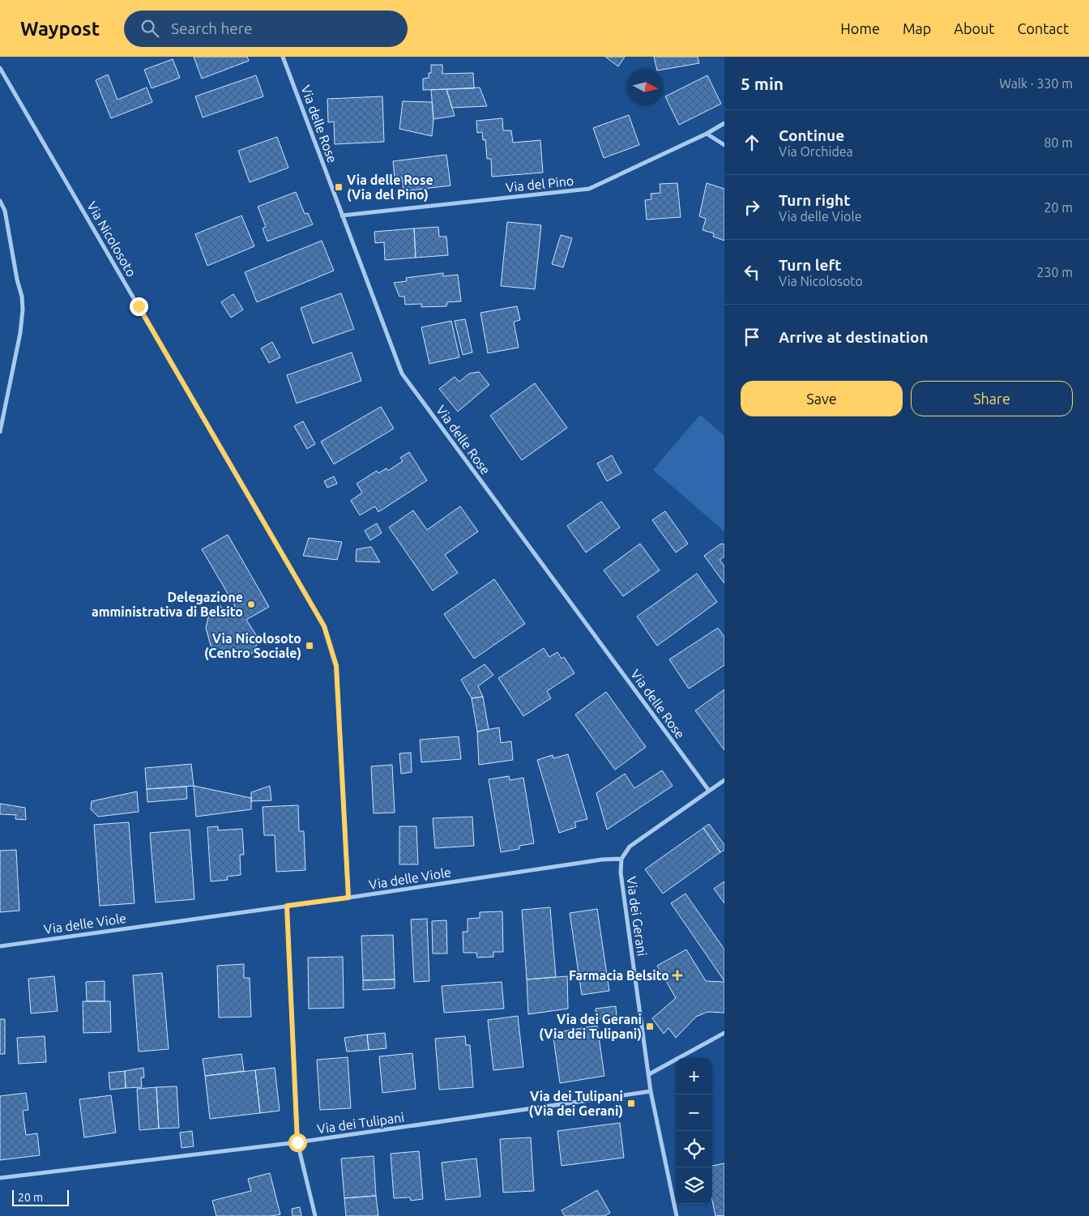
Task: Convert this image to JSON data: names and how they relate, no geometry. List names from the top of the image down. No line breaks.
{"streets":{"street":["Via delle Rose","Via del Pino","Via Nicolosoto","Via delle Viole","Via dei Gerani","Via dei Tulipani"]},"crossings":[["Via delle Rose","Via del Pino"],["Via Nicolosoto","Via delle Viole"],["Via delle Viole","Via dei Gerani"],["Via dei Gerani","Via dei Tulipani"]],"places":{"transit":["Via delle Rose (Via del Pino)","Via Nicolosoto (Centro Sociale)","Via dei Gerani (Via dei Tulipani)","Via dei Tulipani (Via dei Gerani)"],"other":["Delegazione amministrativa di Belsito"],"health":["Farmacia Belsito"]},"scale_bar":"20 m","north":"right","page":{"header":"Waypost","search":"Search here","nav":["Home","Map","About","Contact"],"heading":["5 min","Walk · 330 m"],"list":[["Continue","Via Orchidea","80 m"],["Turn right","Via delle Viole","20 m"],["Turn left","Via Nicolosoto","230 m"],"Arrive at destination"],"buttons":["Save","Share"],"map_buttons":["+","−"],"scale":"20 m"}}
